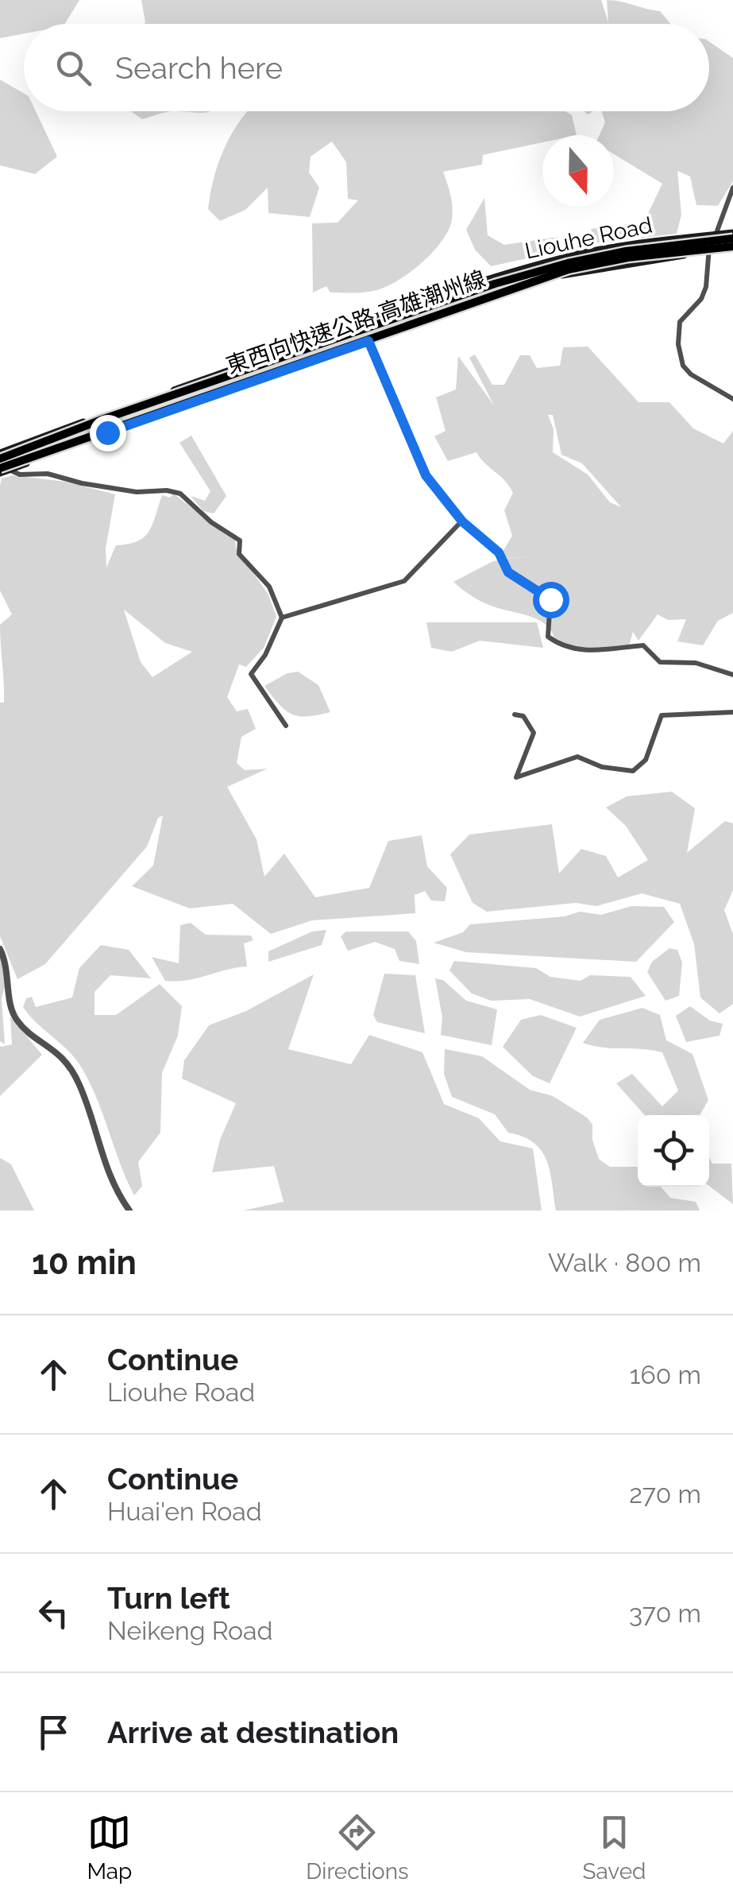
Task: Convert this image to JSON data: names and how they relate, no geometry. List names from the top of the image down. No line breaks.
{"streets":{"highway":["東西向快速公路 高雄潮州線"],"main road":["Liouhe Road"]},"crossings":[["Liouhe Road","東西向快速公路 高雄潮州線"]],"north":"bottom","page":{"search":"Search here","heading":["10 min","Walk · 800 m"],"list":[["Continue","Liouhe Road","160 m"],["Continue","Huai'en Road","270 m"],["Turn left","Neikeng Road","370 m"],"Arrive at destination"],"nav":["Map","Directions","Saved"]}}
